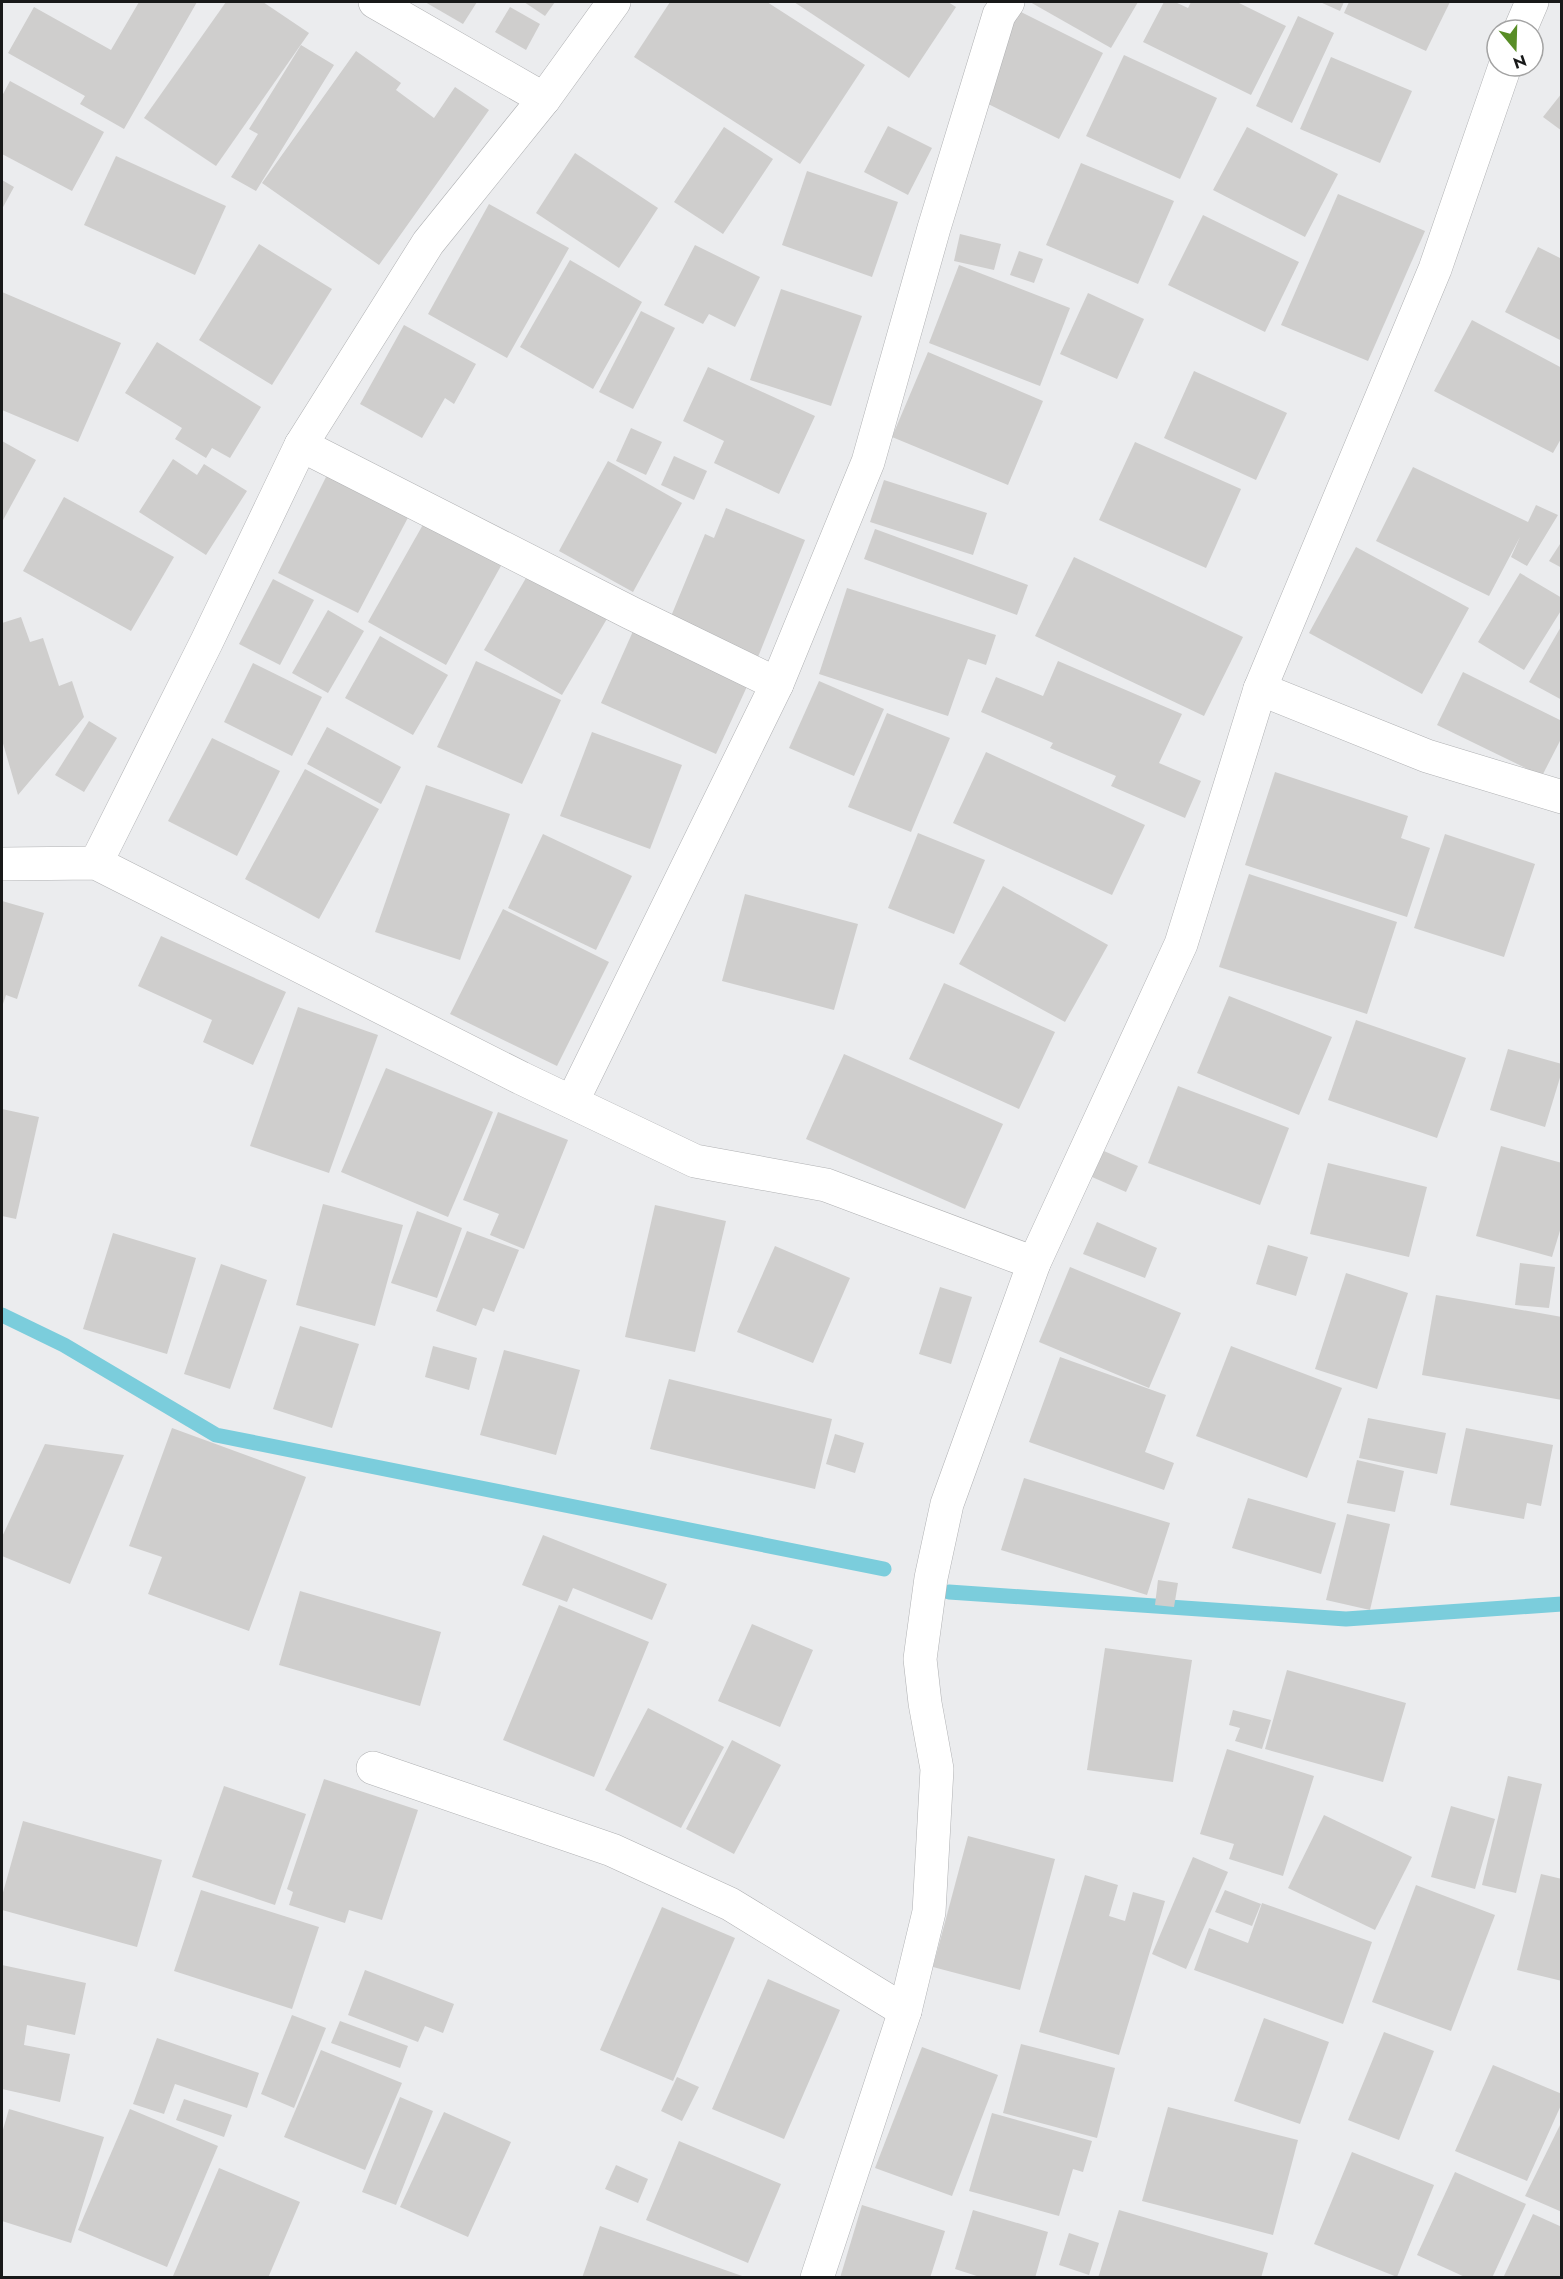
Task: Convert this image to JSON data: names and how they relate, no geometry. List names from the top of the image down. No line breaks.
{"north":"bottom"}
